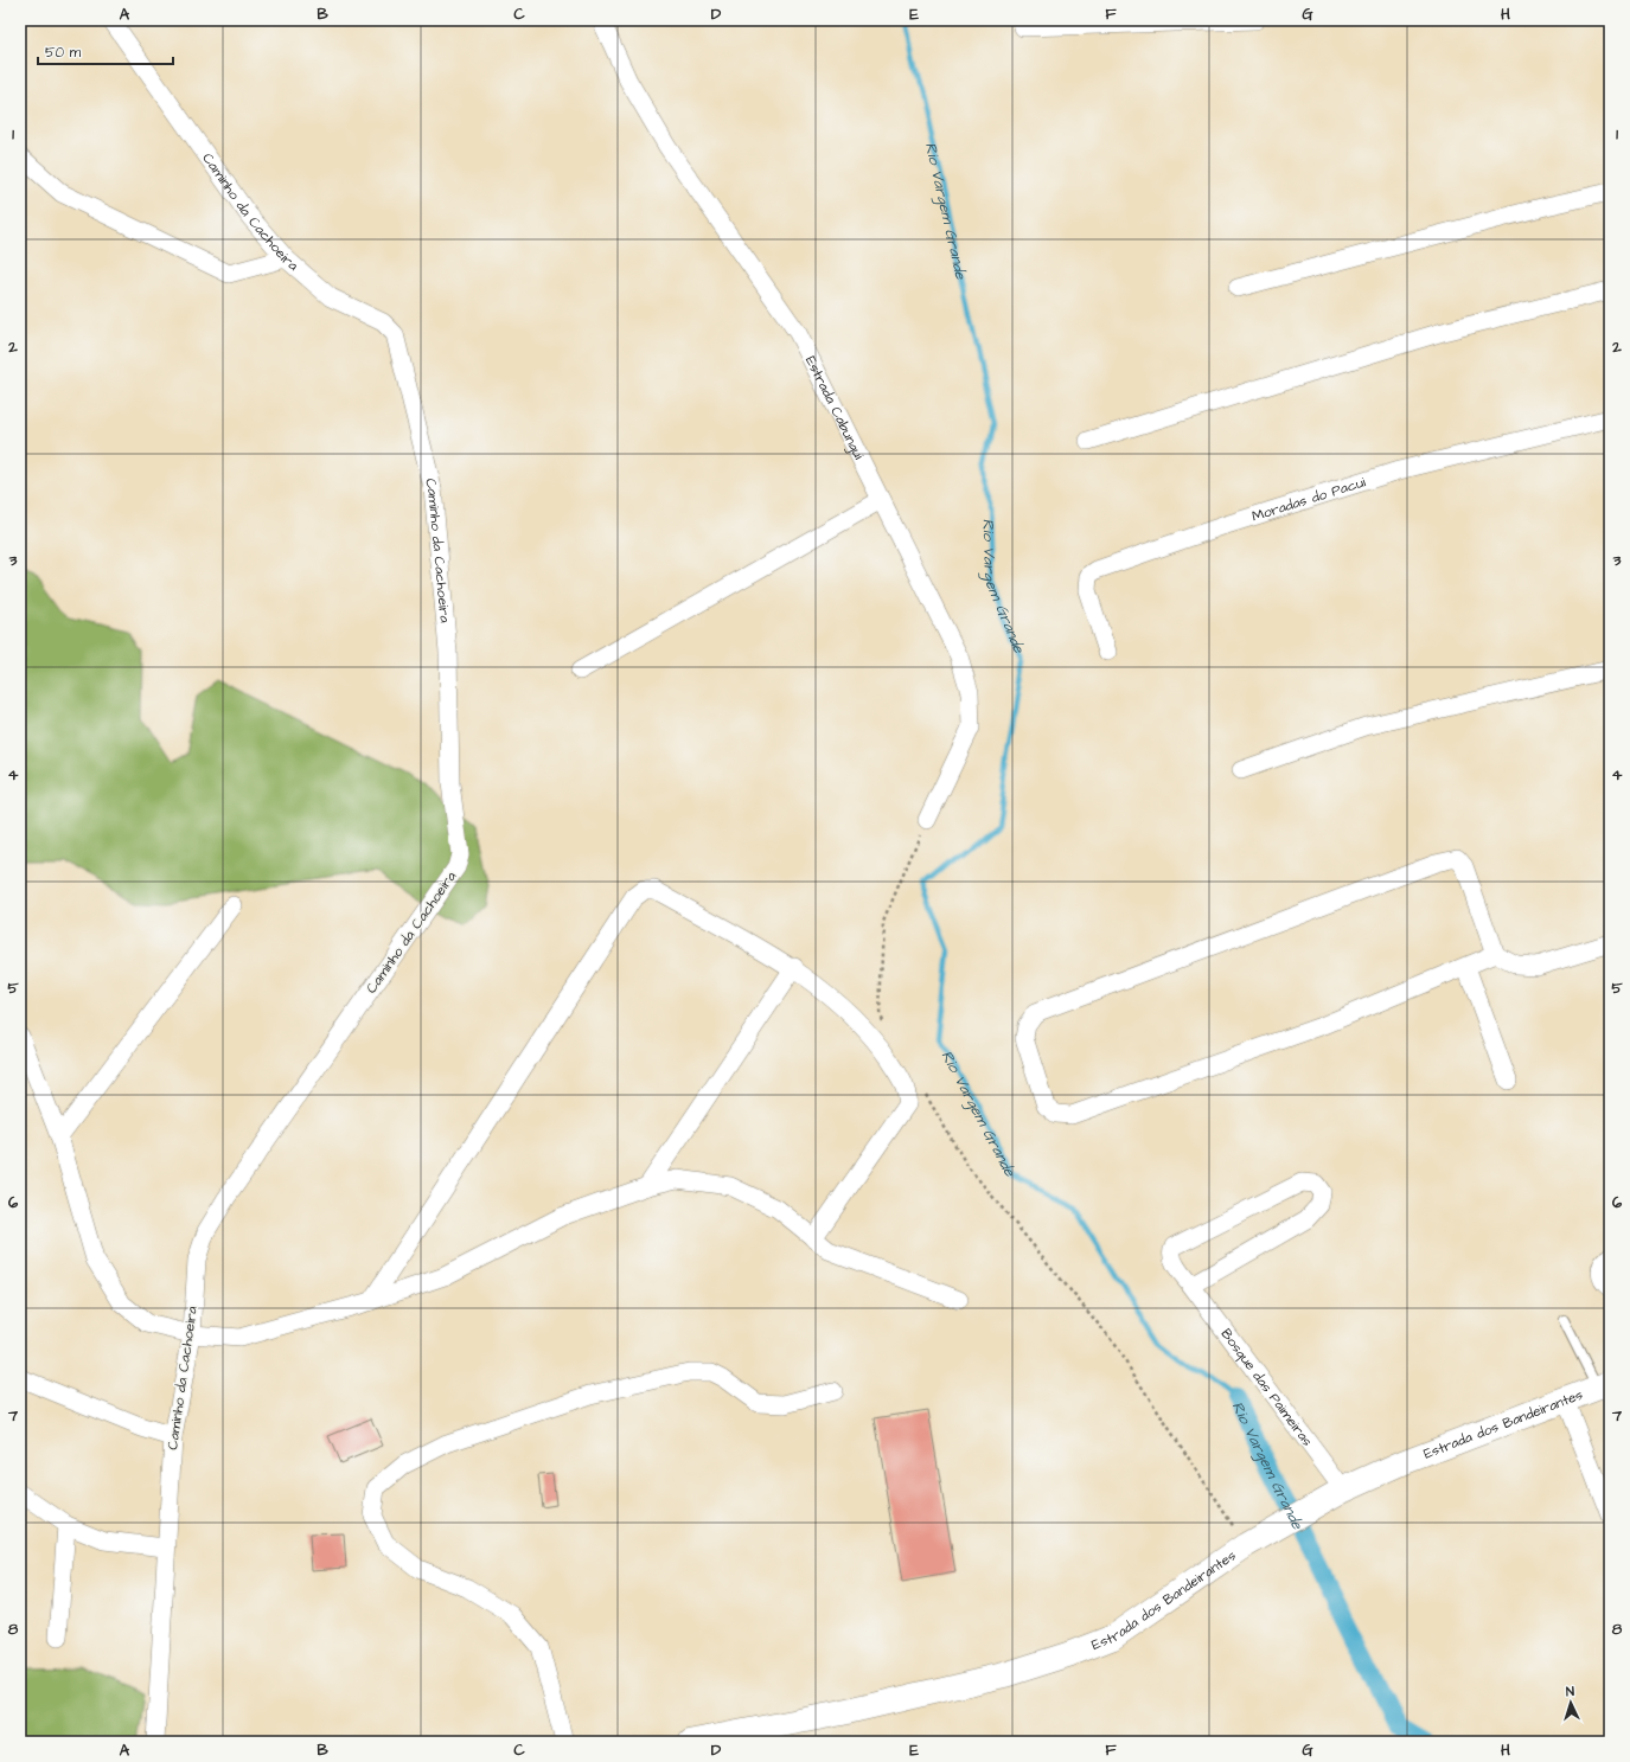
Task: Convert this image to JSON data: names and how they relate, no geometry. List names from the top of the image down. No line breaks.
{"streets":{"main road":["Estrada dos Bandeirantes"],"street":["Caminho da Cachoeira","Estrada Cabungui","Moradas do Pacui","Bosque das Paimeiras"]},"crossings":[["Bosque das Paimeiras","Estrada dos Bandeirantes"]],"water":["Rio Vargem Grande"],"scale_bar":"50 m","north":"top","grid":{"columns":["A","B","C","D","E","F","G","H"],"rows":["1","2","3","4","5","6","7","8"]}}
